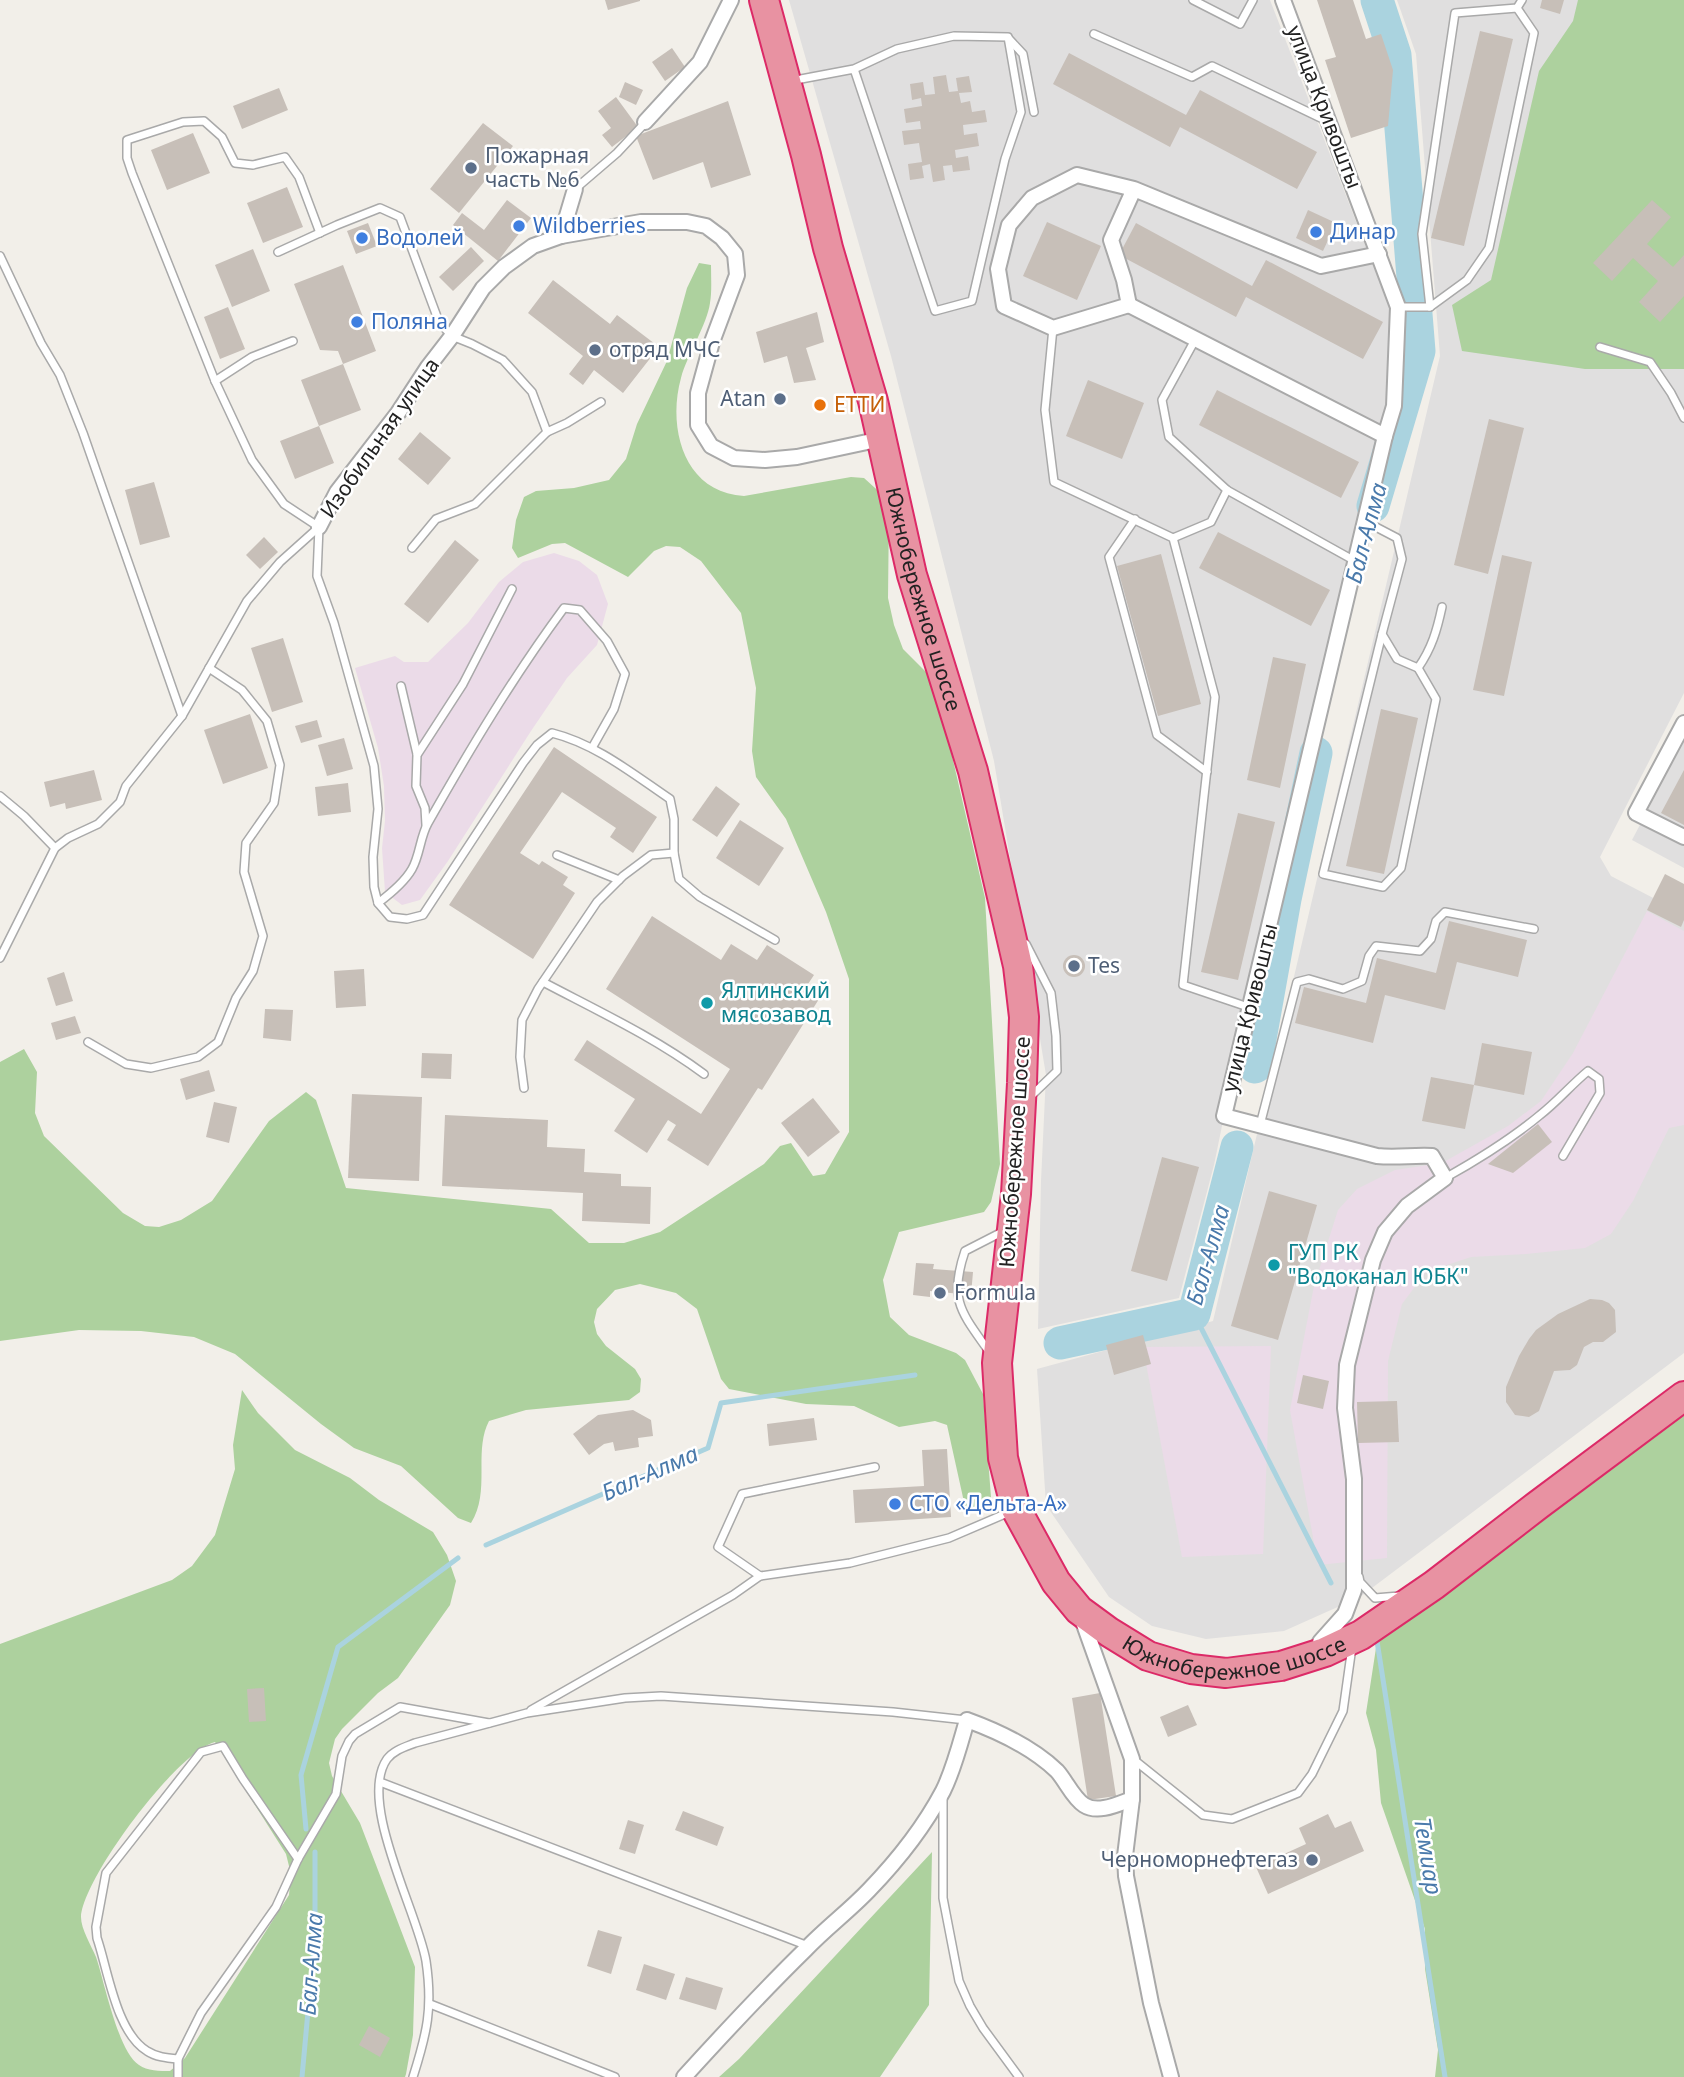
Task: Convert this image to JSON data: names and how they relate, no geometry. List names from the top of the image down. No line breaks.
{"streets":{"highway":["Южнобережное шоссе"],"street":["улица Кривошты","Изобильная улица"]},"crossings":[["Изобильная улица","Южнобережное шоссе"]],"water":["Бал-Алма","Темиар"],"places":["Пожарная часть №6","Wildberries","Динар","Водолей","Поляна","отряд МЧС","Atan","ЕТТИ","Tes","Ялтинский мясозавод","ГУП РК \"Водоканал ЮБК\"","Formula","СТО «Дельта-А»","Черноморнефтегаз"]}
